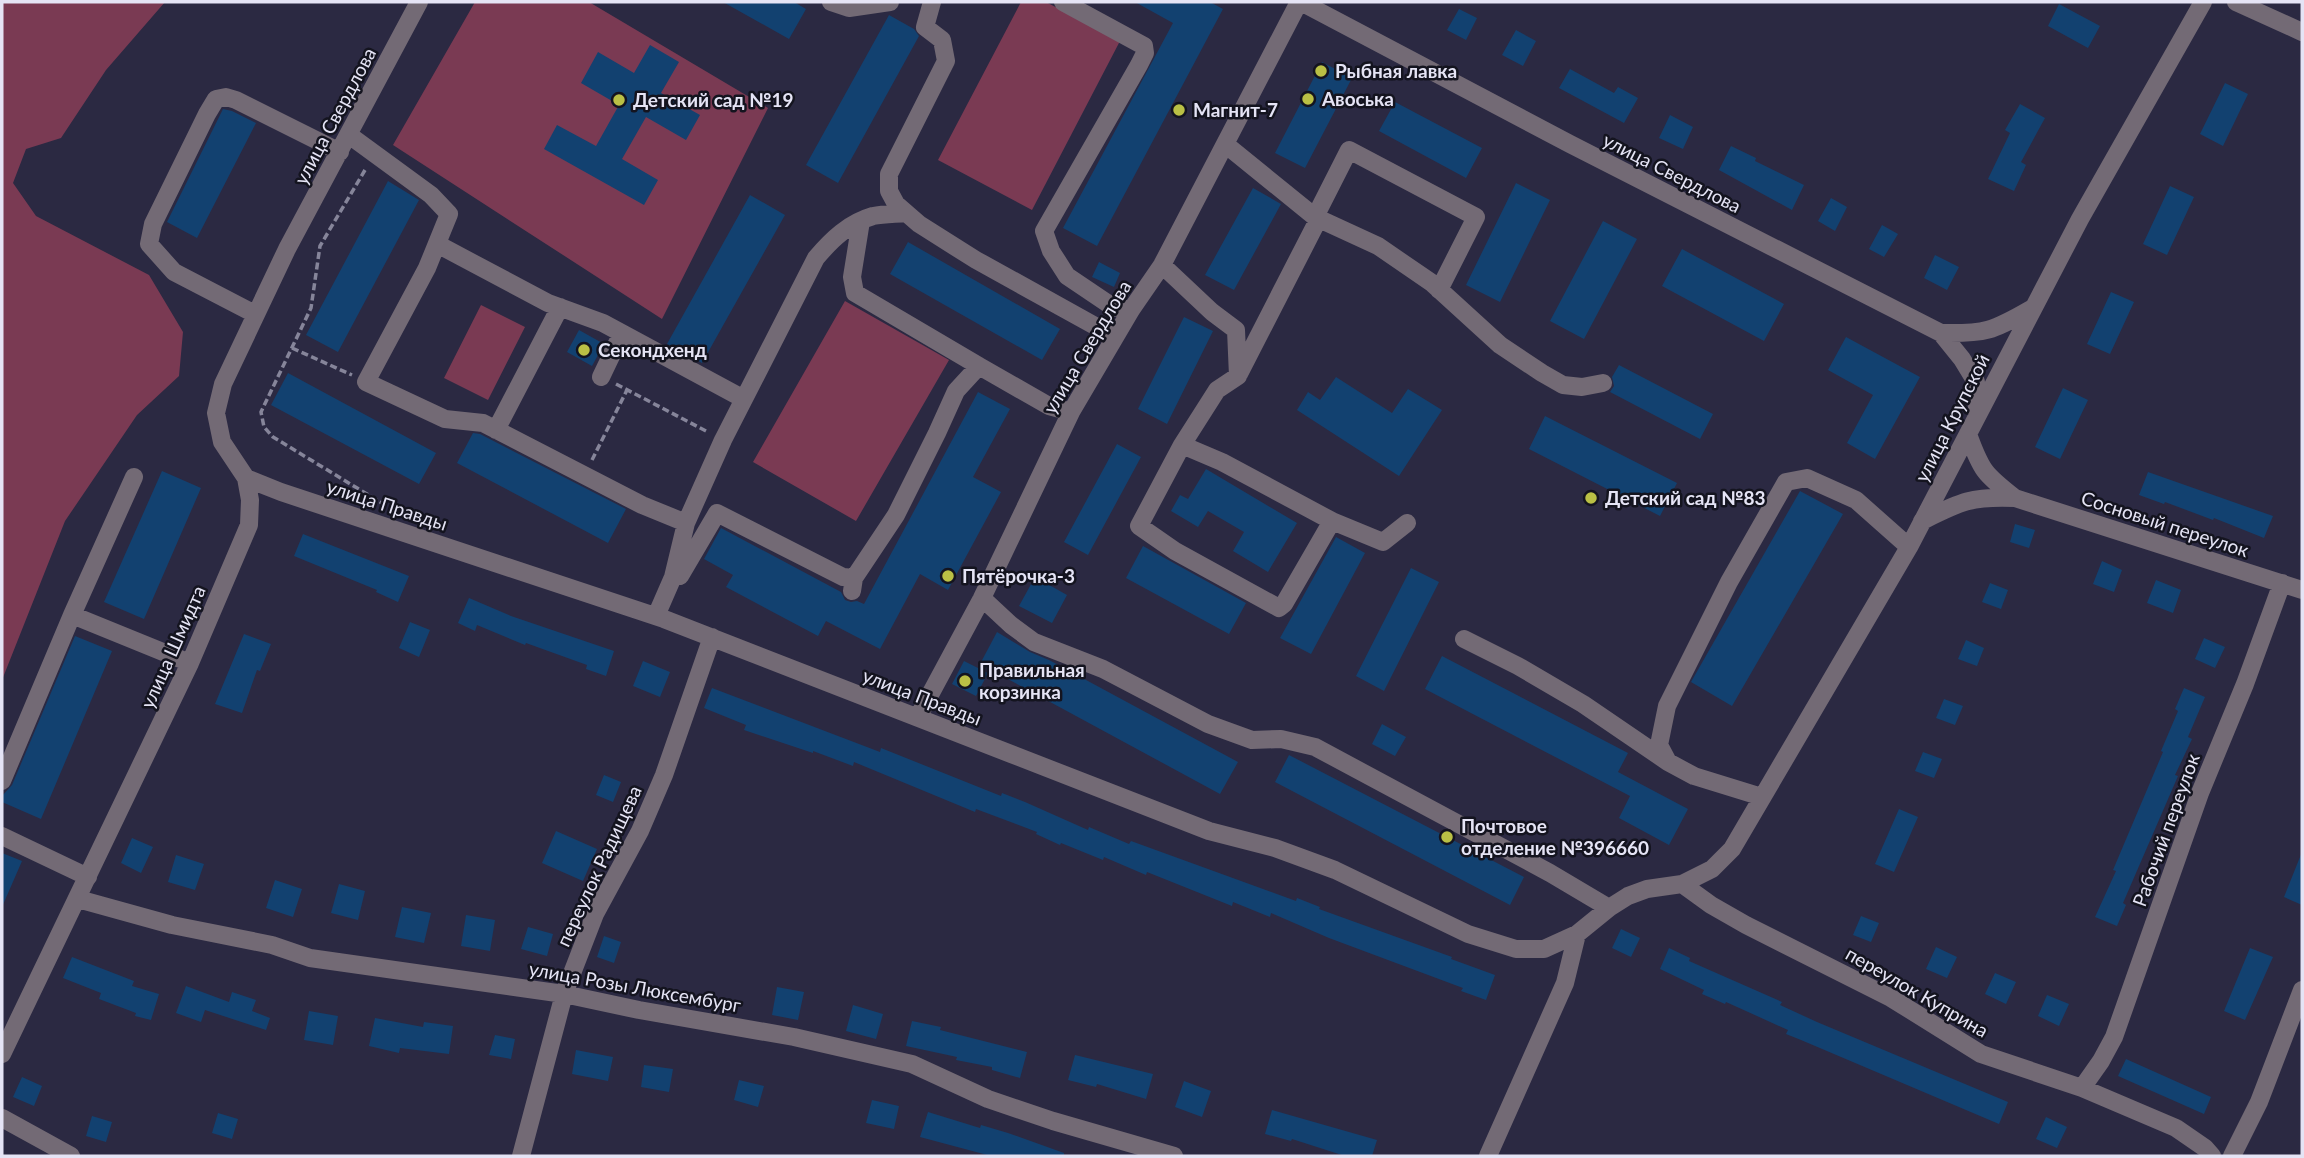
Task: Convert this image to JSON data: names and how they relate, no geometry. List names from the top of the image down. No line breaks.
{"streets":{"street":["улица Свердлова","улица Крупской","улица Правды","Сосновый переулок","улица Шмидта","Рабочий переулок","переулок Радищева","улица Розы Люксембург","переулок Куприна"]},"crossings":[["улица Свердлова","улица Крупской"],["улица Свердлова","улица Правды"],["улица Свердлова","улица Шмидта"],["улица Крупской","улица Правды"],["улица Крупской","Сосновый переулок"],["улица Крупской","переулок Куприна"],["улица Правды","улица Шмидта"],["улица Правды","переулок Радищева"],["улица Правды","переулок Куприна"],["Сосновый переулок","Рабочий переулок"],["улица Шмидта","улица Розы Люксембург"],["Рабочий переулок","переулок Куприна"],["переулок Радищева","улица Розы Люксембург"]],"places":["Рыбная лавка","Авоська","Детский сад №19","Магнит-7","Секондхенд","Детский сад №83","Пятёрочка-3","Правильная корзинка","Почтовое отделение №396660"]}
